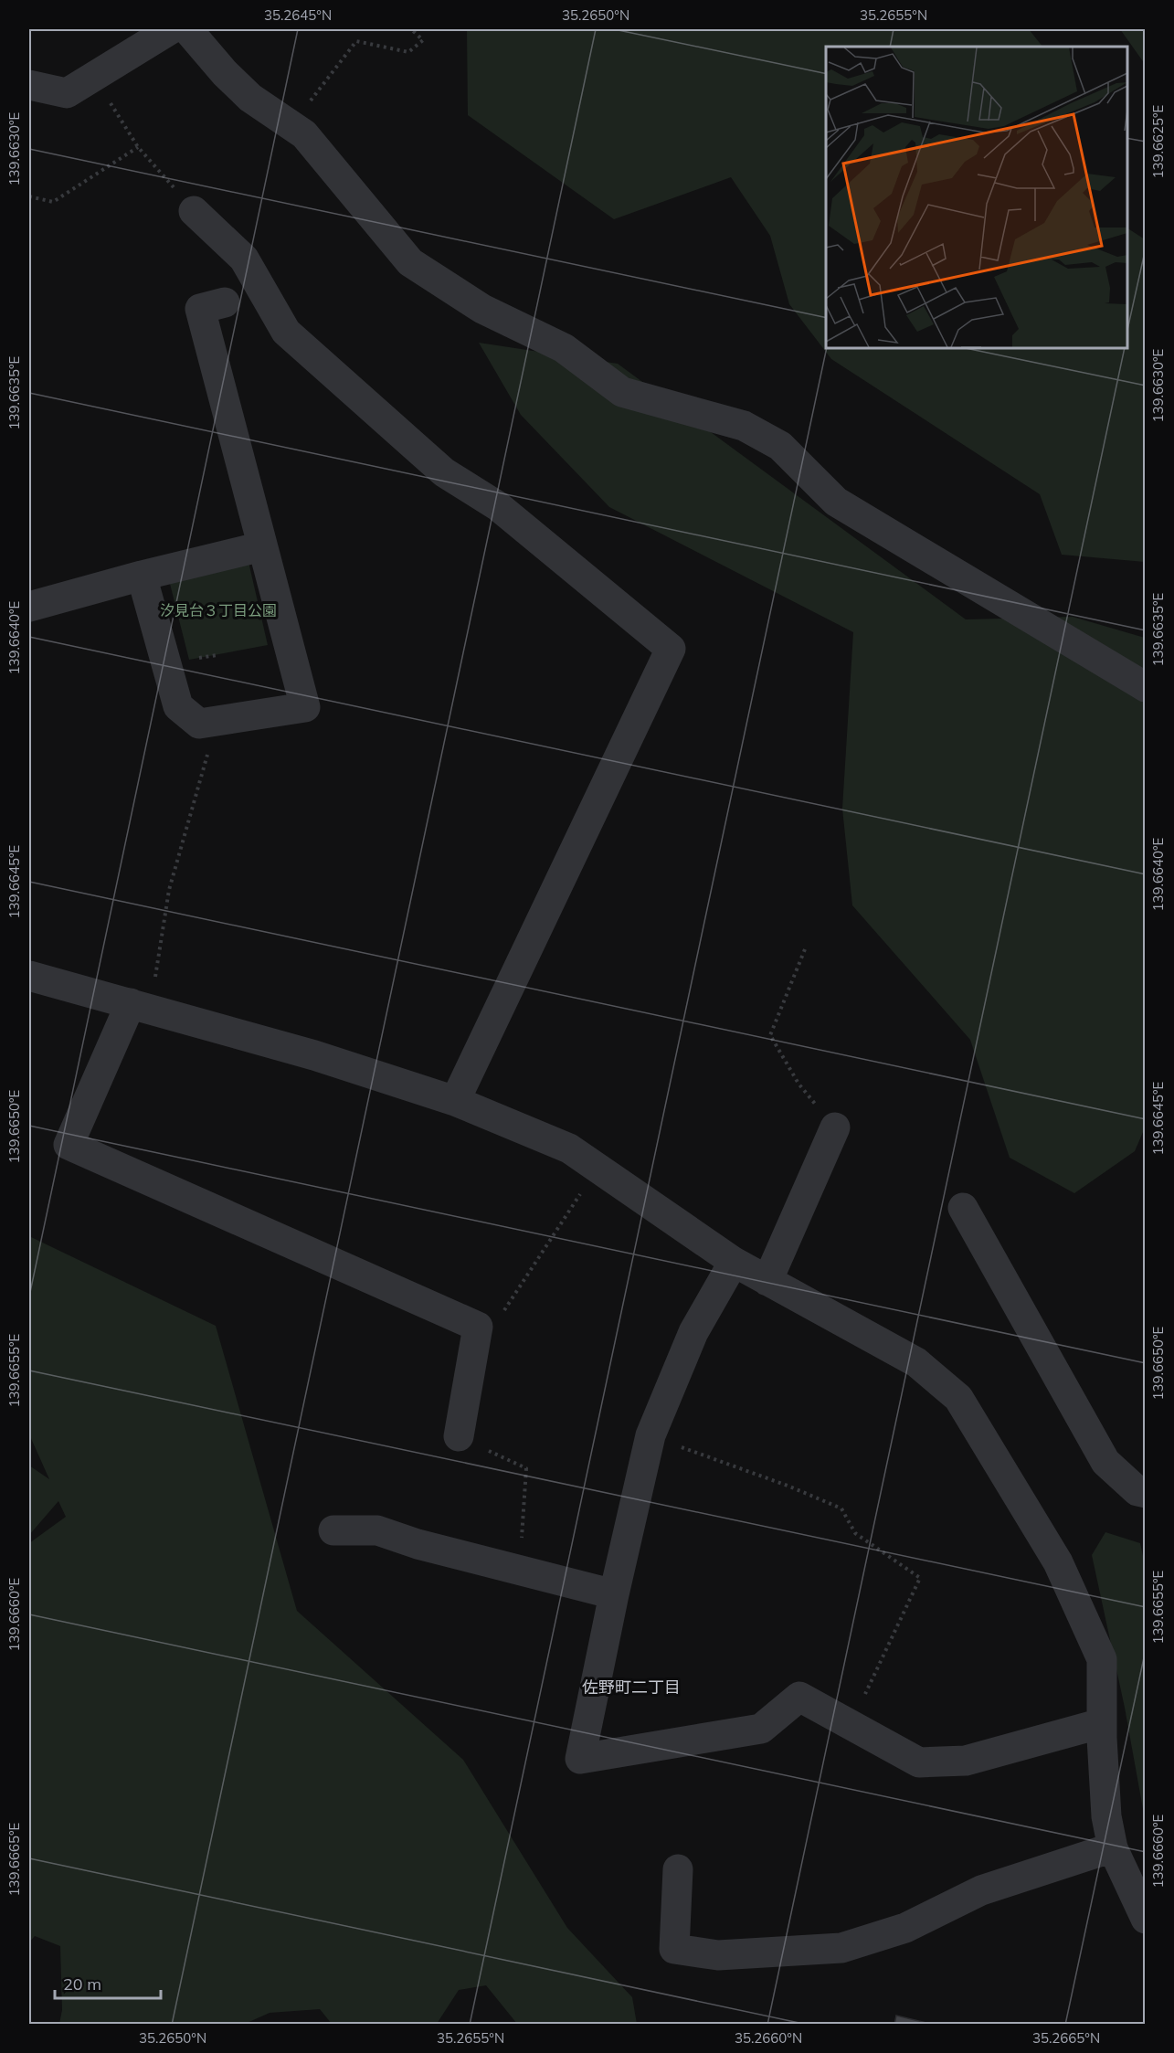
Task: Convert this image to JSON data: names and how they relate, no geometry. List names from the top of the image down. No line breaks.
{"districts":["佐野町二丁目"],"parks":["汐見台３丁目公園"],"scale_bar":"20 m","coordinates":["35.2645°N","35.2650°N","35.2655°N","139.6625°E","139.6630°E","139.6635°E","139.6640°E","139.6645°E","139.6650°E","139.6655°E","139.6660°E","139.6665°E","35.2660°N","35.2665°N"]}
